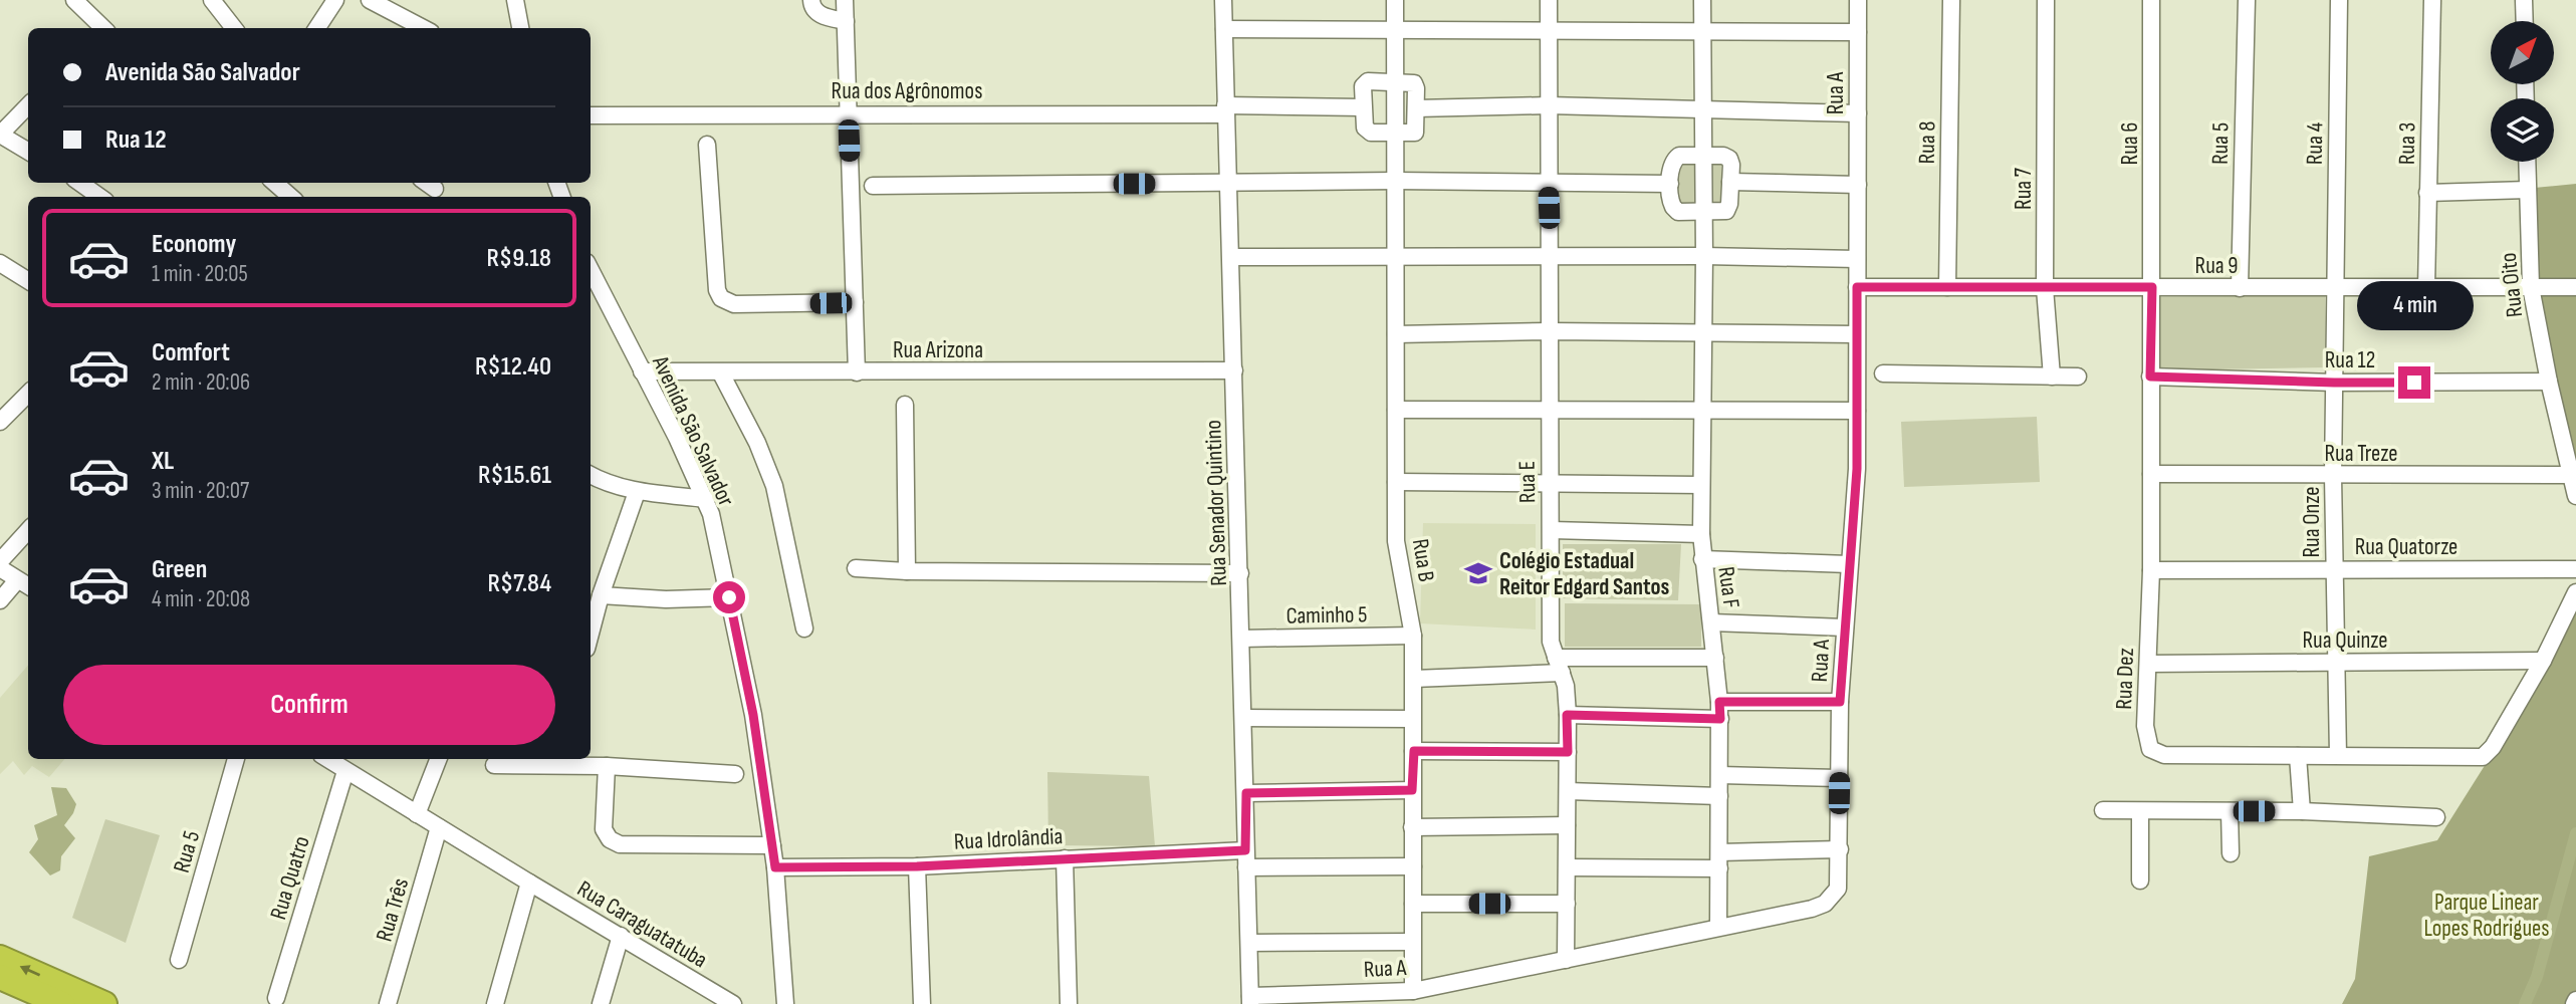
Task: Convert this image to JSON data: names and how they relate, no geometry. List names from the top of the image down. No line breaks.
{"streets":{"street":["Rua dos Agrônomos","Rua A","Rua 8","Rua 6","Rua 5","Rua 4","Rua 3","Rua 7","Rua 9","Rua Oito","Rua Arizona","Rua 12","Avenida São Salvador","Rua Treze","Rua E","Rua Senador Quintino","Rua Onze","Rua Quatorze","Rua B","Rua F","Caminho 5","Rua Quinze","Rua Dez","Rua Idrolândia","Rua Quatro","Rua Três","Rua Caraguatatuba"]},"crossings":[["Rua dos Agrônomos","Rua Senador Quintino"],["Rua A","Rua 9"],["Rua A","Rua E"],["Rua A","Rua Senador Quintino"],["Rua A","Rua B"],["Rua A","Rua F"],["Rua 8","Rua 9"],["Rua 6","Rua 9"],["Rua 6","Rua Dez"],["Rua 5","Rua 9"],["Rua 4","Rua 9"],["Rua 4","Rua Onze"],["Rua 3","Rua 9"],["Rua 7","Rua 9"],["Rua 9","Rua Oito"],["Rua 9","Rua Onze"],["Rua 9","Rua Dez"],["Rua Oito","Rua 12"],["Rua Oito","Rua Treze"],["Rua Arizona","Avenida São Salvador"],["Rua Arizona","Rua Senador Quintino"],["Rua 12","Rua Onze"],["Rua 12","Rua Dez"],["Avenida São Salvador","Rua Idrolândia"],["Rua Treze","Rua Onze"],["Rua Treze","Rua Dez"],["Rua Senador Quintino","Caminho 5"],["Rua Senador Quintino","Rua Idrolândia"],["Rua Onze","Rua Quatorze"],["Rua Onze","Rua Quinze"],["Rua Onze","Rua Dez"],["Rua Quatorze","Rua Dez"],["Rua B","Caminho 5"],["Rua Quinze","Rua Dez"],["Rua Quatro","Rua Caraguatatuba"],["Rua Três","Rua Caraguatatuba"]],"parks":["Parque Linear Lopes Rodrigues"],"places":{"school or university":["Colégio Estadual Reitor Edgard Santos"]},"north":"top right","page":{"banner":["Avenida São Salvador","Rua 12"],"list":[{"name":"Economy","note":"1 min · 20:05","value":"R$9.18"},{"name":"Comfort","note":"2 min · 20:06","value":"R$12.40"},{"name":"XL","note":"3 min · 20:07","value":"R$15.61"},{"name":"Green","note":"4 min · 20:08","value":"R$7.84"}],"bubble":"4 min","buttons":"Confirm"}}
